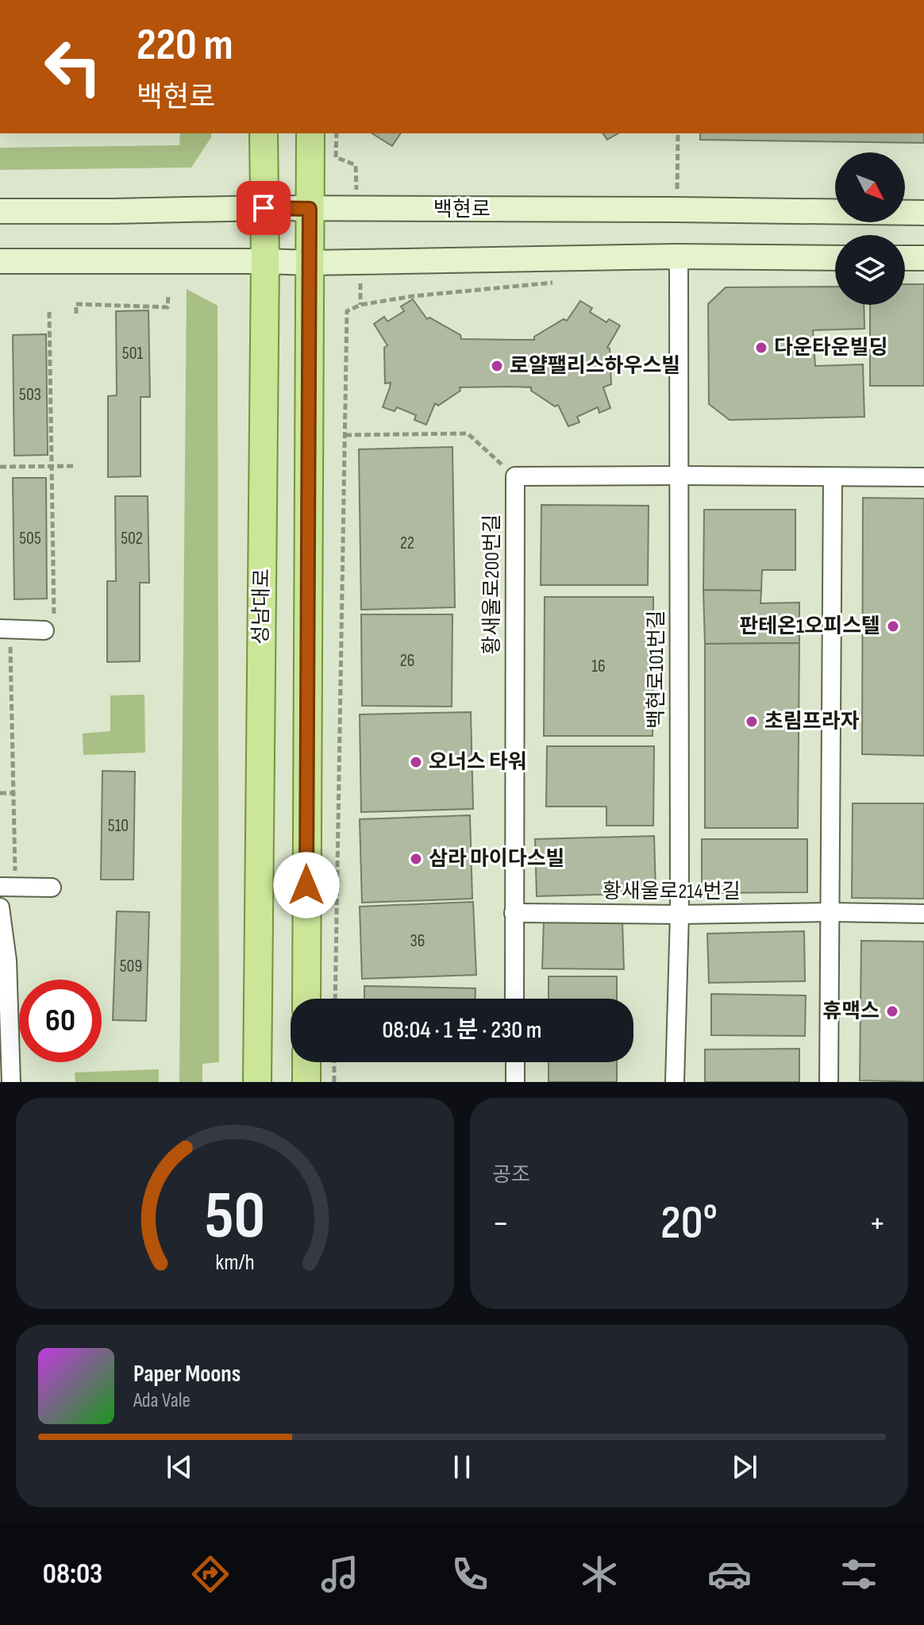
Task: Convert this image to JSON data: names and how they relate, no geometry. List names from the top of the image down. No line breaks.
{"streets":{"main road":["백현로","성남대로"],"street":["황새울로200번길","백현로101번길","황새울로214번길"]},"crossings":[["백현로","성남대로"],["황새울로200번길","황새울로214번길"],["백현로101번길","황새울로214번길"]],"places":["다운타운빌딩","로얄팰리스하우스빌","판테온1오피스텔","초림프라자","오너스 타워","삼라 마이다스빌","휴맥스"],"house_numbers":["501","503","505","502","22","26","16","510","36","509"],"north":"bottom right","page":{"turn":["220 m","백현로"],"limit":"60","trip":"08:04 · 1 분 · 230 m","tile":"공조","heat":["−","20°","+"],"song":["Paper Moons","Ada Vale"],"tabs":"08:03","gauge":["50","km/h"]}}
